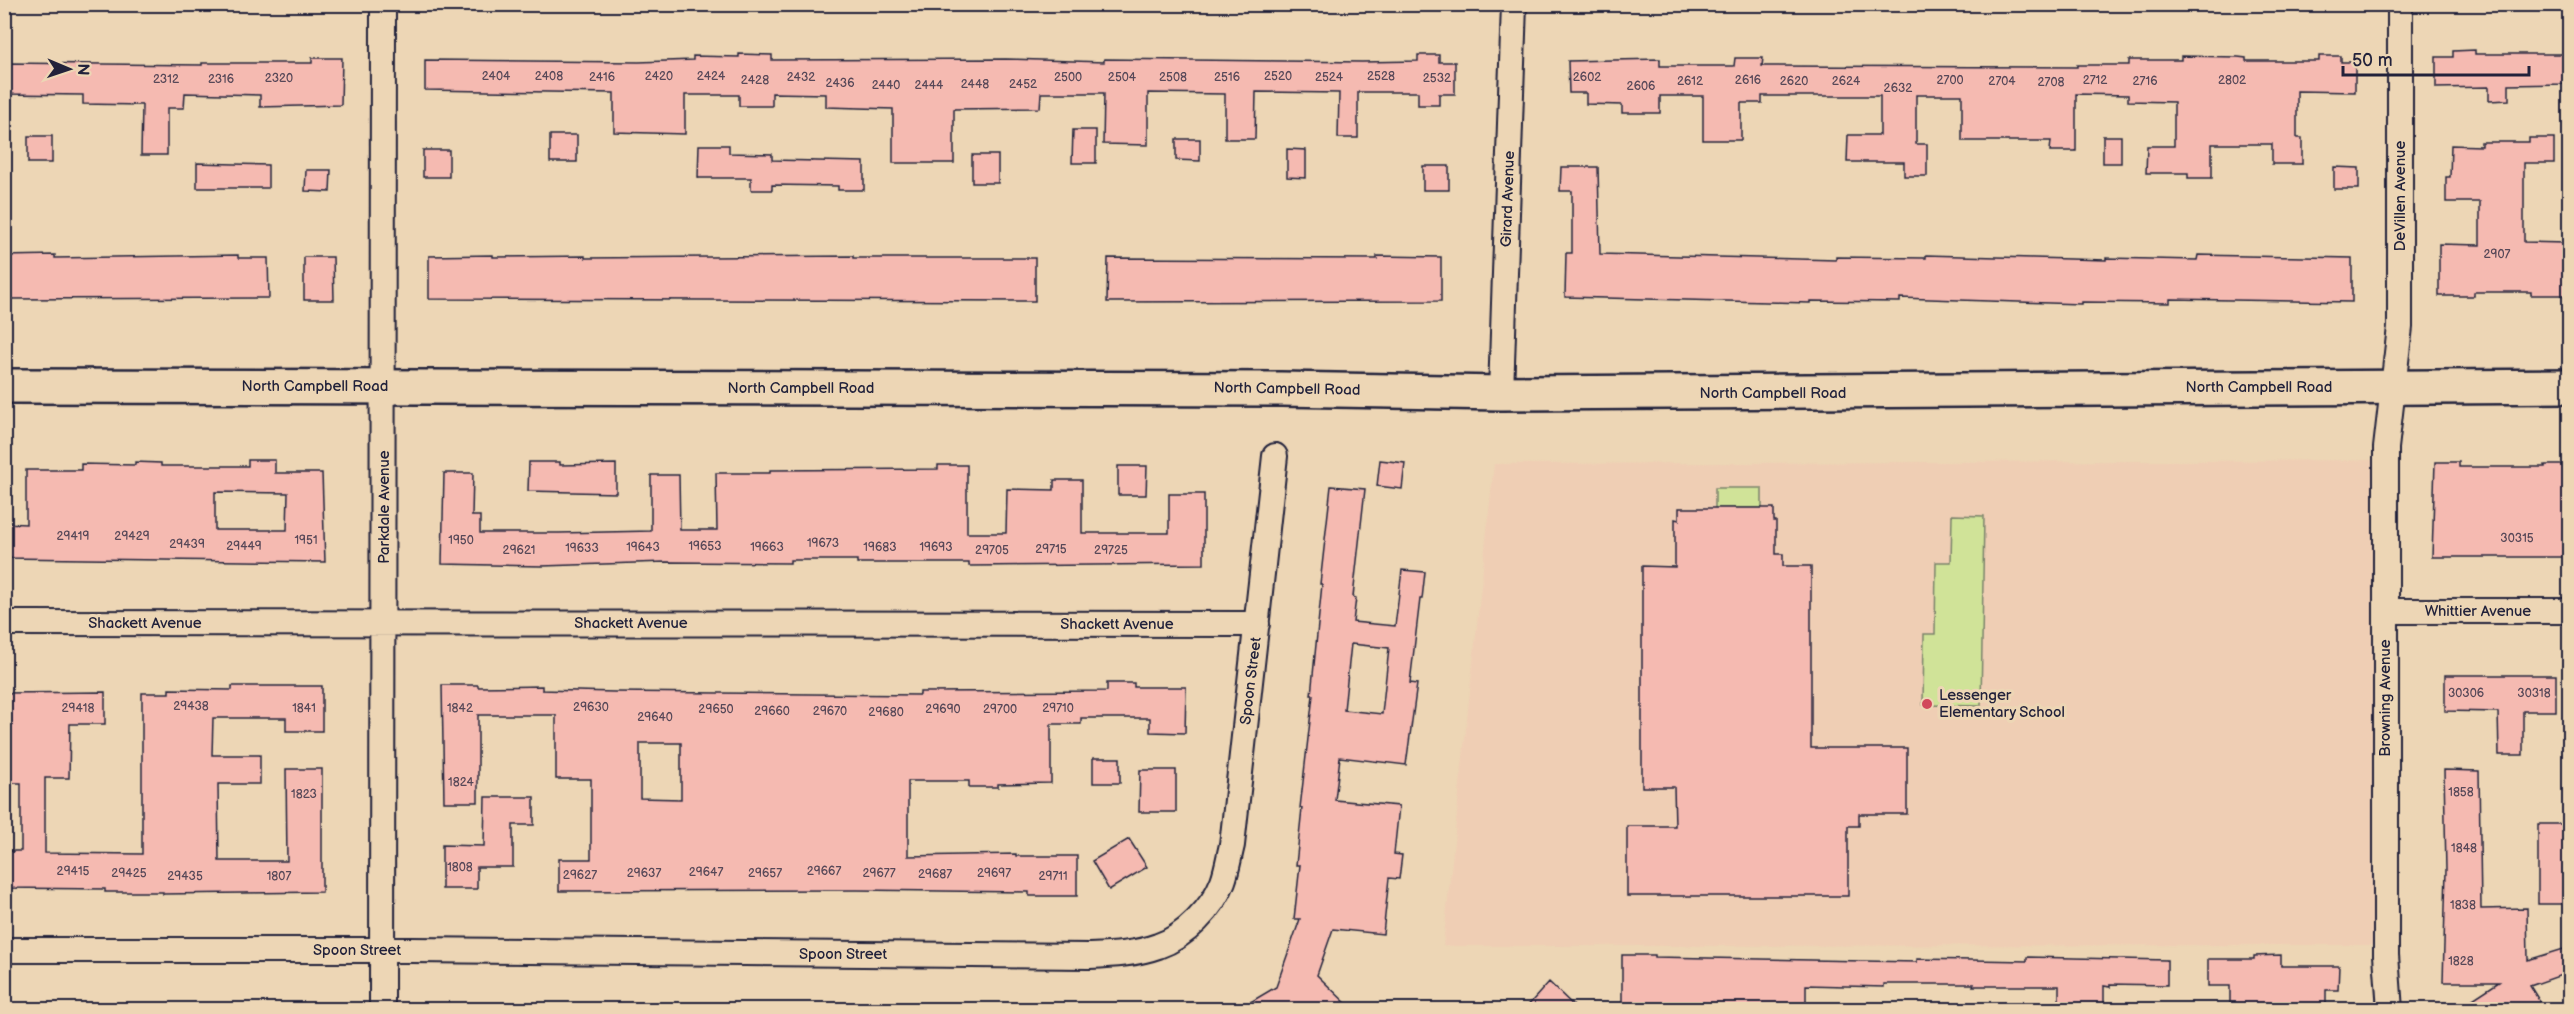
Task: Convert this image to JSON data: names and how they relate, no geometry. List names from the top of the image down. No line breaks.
{"streets":{"street":["DeVillen Avenue","Girard Avenue","North Campbell Road","Parkdale Avenue","Whittier Avenue","Shackett Avenue","Spoon Street","Browning Avenue"]},"crossings":[["DeVillen Avenue","North Campbell Road"],["DeVillen Avenue","Browning Avenue"],["Girard Avenue","North Campbell Road"],["North Campbell Road","Parkdale Avenue"],["North Campbell Road","Browning Avenue"],["Parkdale Avenue","Shackett Avenue"],["Parkdale Avenue","Spoon Street"],["Whittier Avenue","Browning Avenue"],["Shackett Avenue","Spoon Street"]],"places":["Lessenger Elementary School"],"house_numbers":["2404","2408","2420","2424","2520","2528","2416","2432","2500","2504","2508","2516","2524","2602","2320","2532","2312","2316","2428","2616","2700","2712","2802","2612","2620","2624","2704","2716","2708","2436","2448","2452","2440","2444","2606","2632","2907","29419","29429","30315","1951","1950","19673","29439","29449","19653","19643","19663","19683","19693","19633","29715","29621","29705","29725","30306","30318","29438","29630","29418","1841","1842","29710","29650","29690","29700","29660","29670","29680","29640","1824","1858","1823","1848","1808","29415","29667","29647","29425","29637","29657","29677","29697","29687","29627","29435","1807","29711","1838","1828"],"scale_bar":"50 m","north":"right"}
